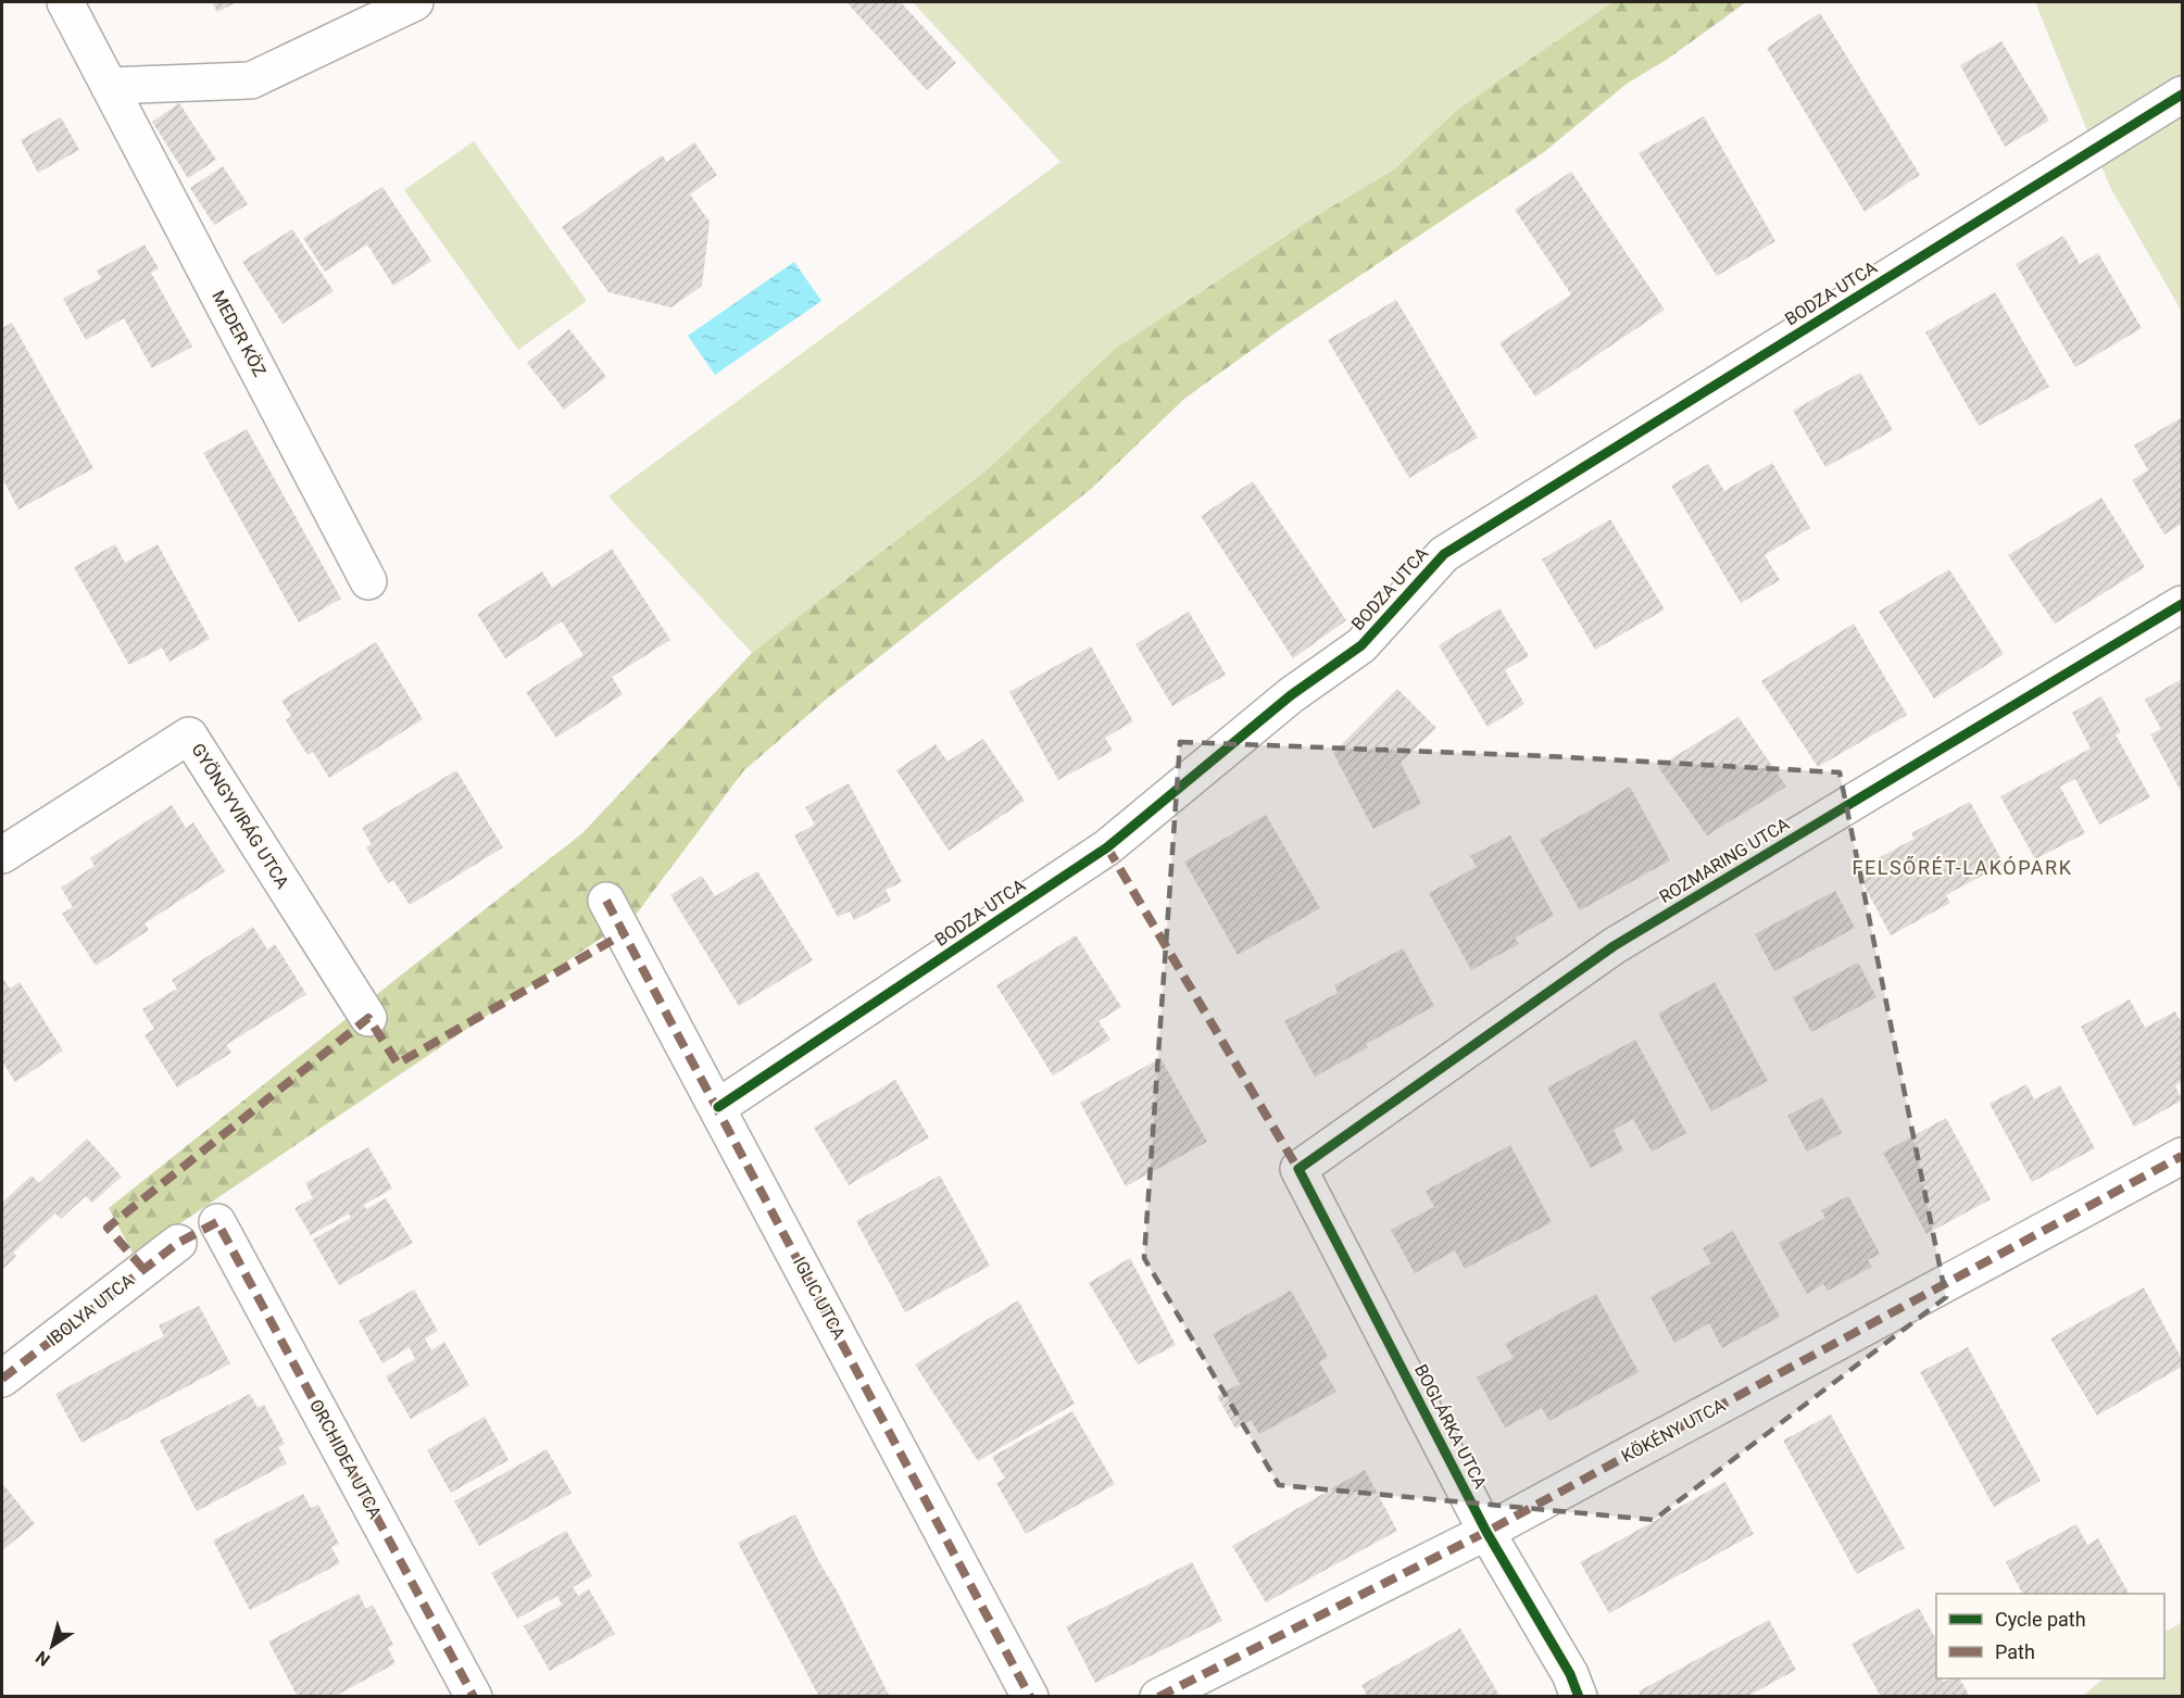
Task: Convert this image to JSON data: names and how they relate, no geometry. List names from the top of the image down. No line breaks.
{"streets":{"street":["BODZA UTCA","MEDER KÖZ","GYÖNGYVIRÁG UTCA","ROZMARING UTCA","IGLIC UTCA","IBOLYA UTCA","BOGLÁRKA UTCA","KÖKÉNY UTCA","ORCHIDEA UTCA"]},"crossings":[["BODZA UTCA","IGLIC UTCA"],["ROZMARING UTCA","BOGLÁRKA UTCA"],["BOGLÁRKA UTCA","KÖKÉNY UTCA"]],"districts":["FELSŐRÉT-LAKÓPARK"],"legend":["Cycle path","Path"],"north":"bottom left"}
